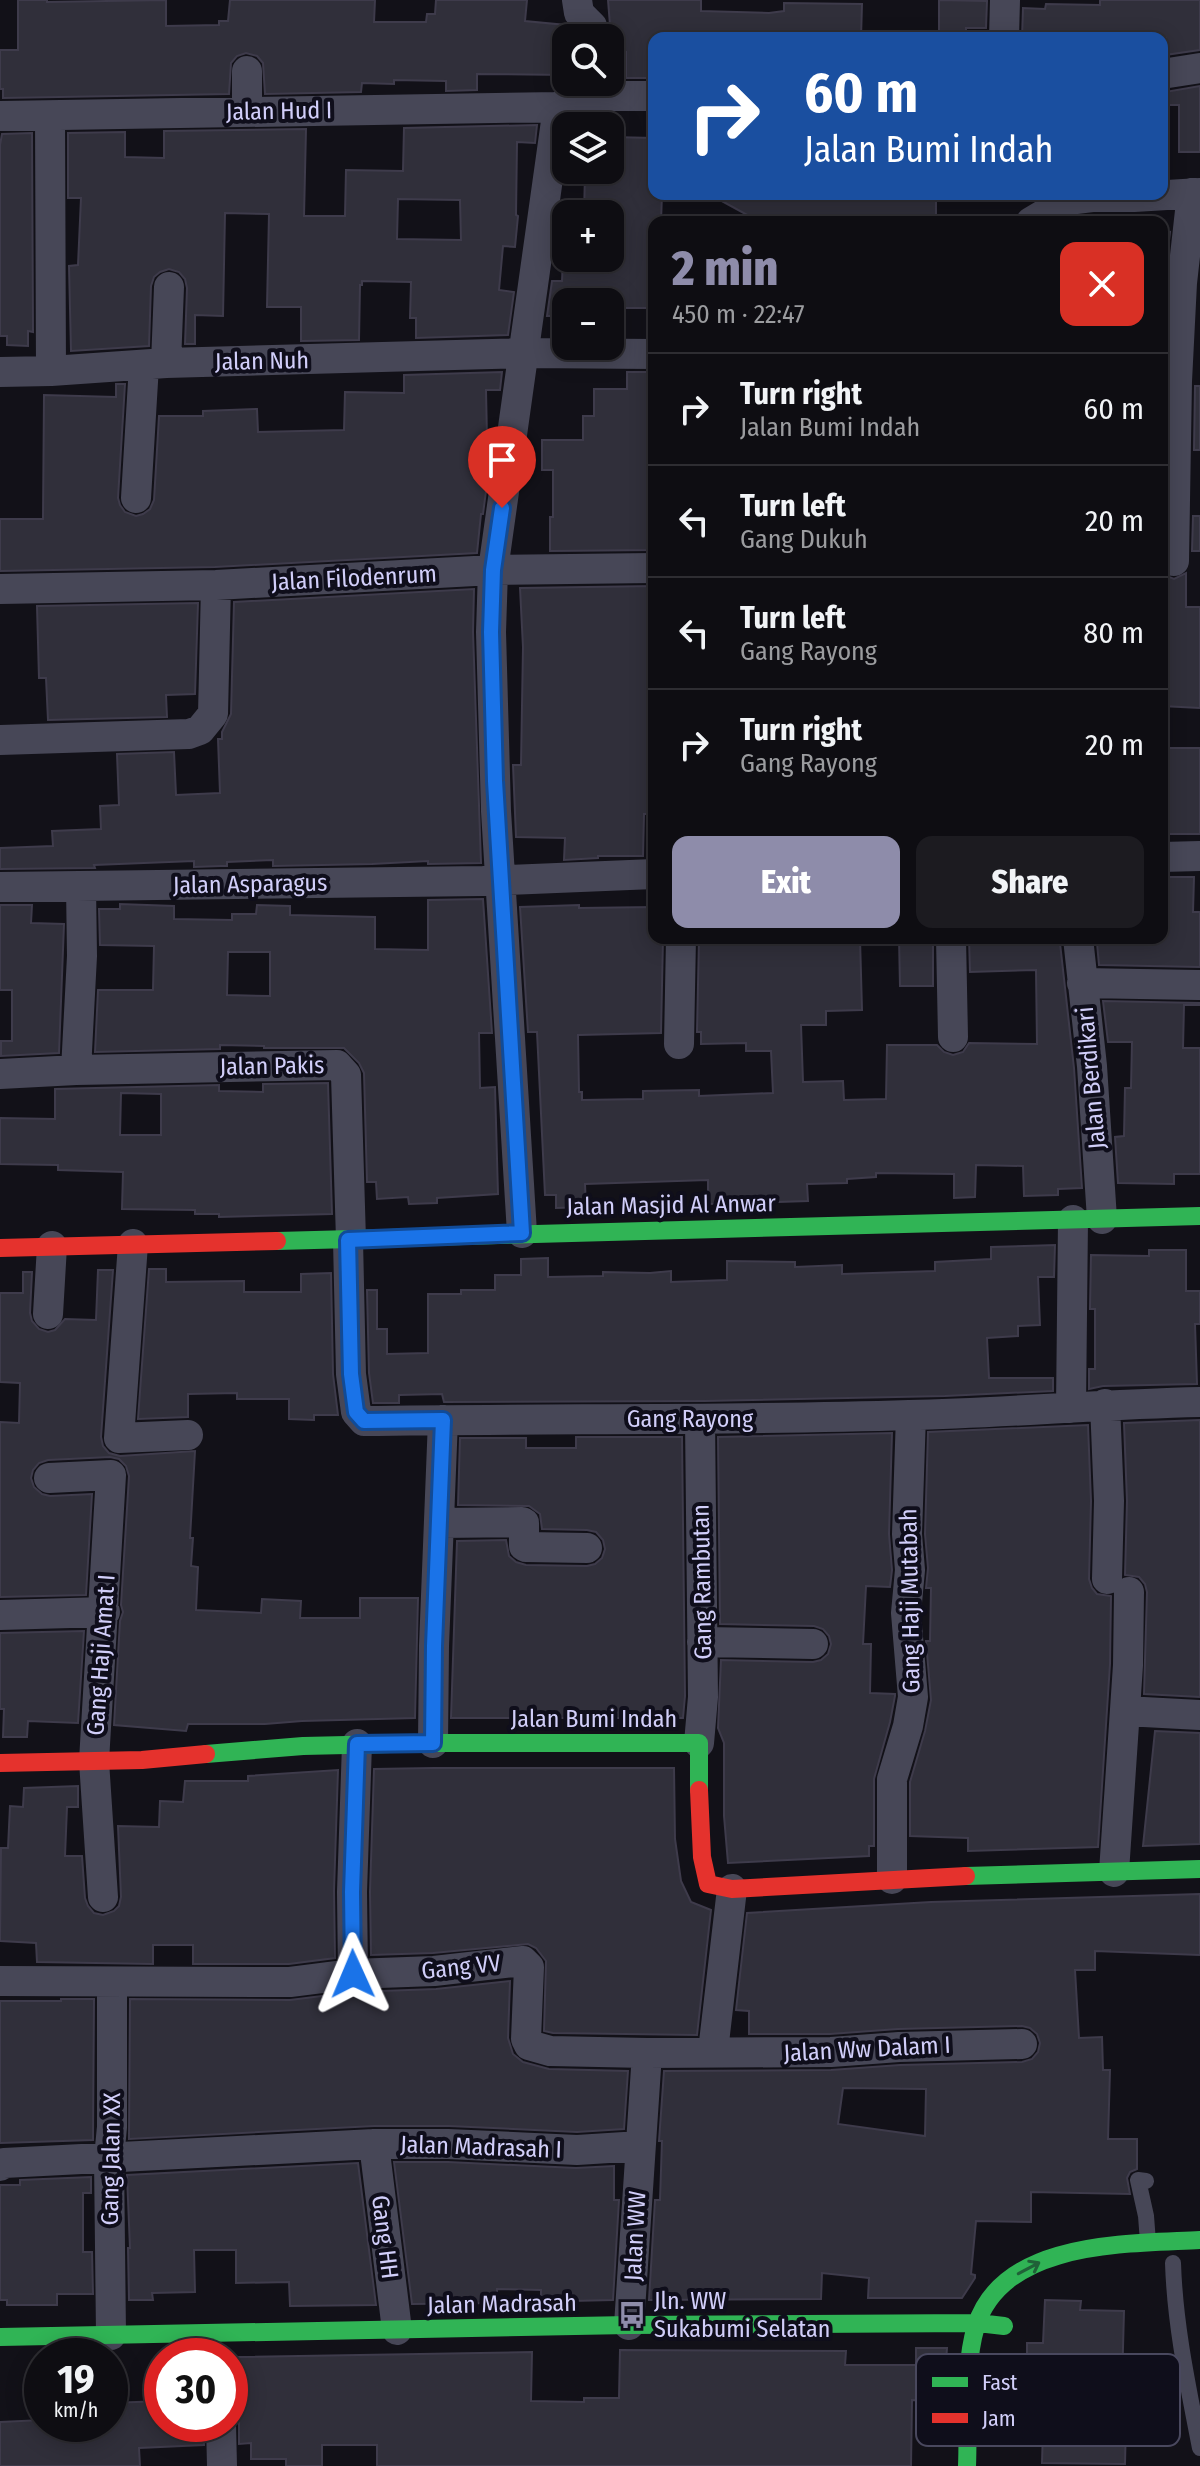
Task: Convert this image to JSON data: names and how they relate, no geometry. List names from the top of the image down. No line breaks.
{"streets":{"street":["Jalan Hud I","Jalan Nuh","Jalan Filodenrum","Jalan Asparagus","Jalan Pakis","Jalan Berdikari","Jalan Masjid Al Anwar","Gang Rayong","Gang Rambutan","Gang Haji Mutabah","Gang Haji Amat I","Jalan Bumi Indah","Gang VV","Jalan Ww Dalam I","Jalan Madrasah I","Gang Jalan XX","Jalan WW","Gang HH","Jalan Madrasah"]},"crossings":[["Jalan Pakis","Jalan Masjid Al Anwar"],["Jalan Pakis","Gang Rayong"],["Jalan Berdikari","Jalan Masjid Al Anwar"],["Jalan Berdikari","Gang Rayong"],["Jalan Masjid Al Anwar","Gang Rayong"],["Gang Rayong","Gang Rambutan"],["Gang Rayong","Gang Haji Mutabah"],["Gang Rambutan","Jalan Bumi Indah"],["Gang Haji Amat I","Jalan Bumi Indah"],["Gang VV","Gang Jalan XX"],["Jalan Madrasah I","Gang Jalan XX"],["Jalan Madrasah I","Jalan WW"],["Jalan Madrasah I","Gang HH"],["Gang Jalan XX","Jalan Madrasah"],["Jalan WW","Jalan Madrasah"],["Gang HH","Jalan Madrasah"]],"places":{"bus stop":["Jln. WW Sukabumi Selatan"]},"legend":["Fast","Jam"],"page":{"map_buttons":["+","−"],"turn":["60 m","Jalan Bumi Indah"],"heading":["2 min","450 m · 22:47"],"list":[{"name":"Turn right","note":"Jalan Bumi Indah","value":"60 m"},{"name":"Turn left","note":"Gang Dukuh","value":"20 m"},{"name":"Turn left","note":"Gang Rayong","value":"80 m"},{"name":"Turn right","note":"Gang Rayong","value":"20 m"}],"buttons":["Exit","Share"],"speed":"19 km/h","limit":"30"}}
